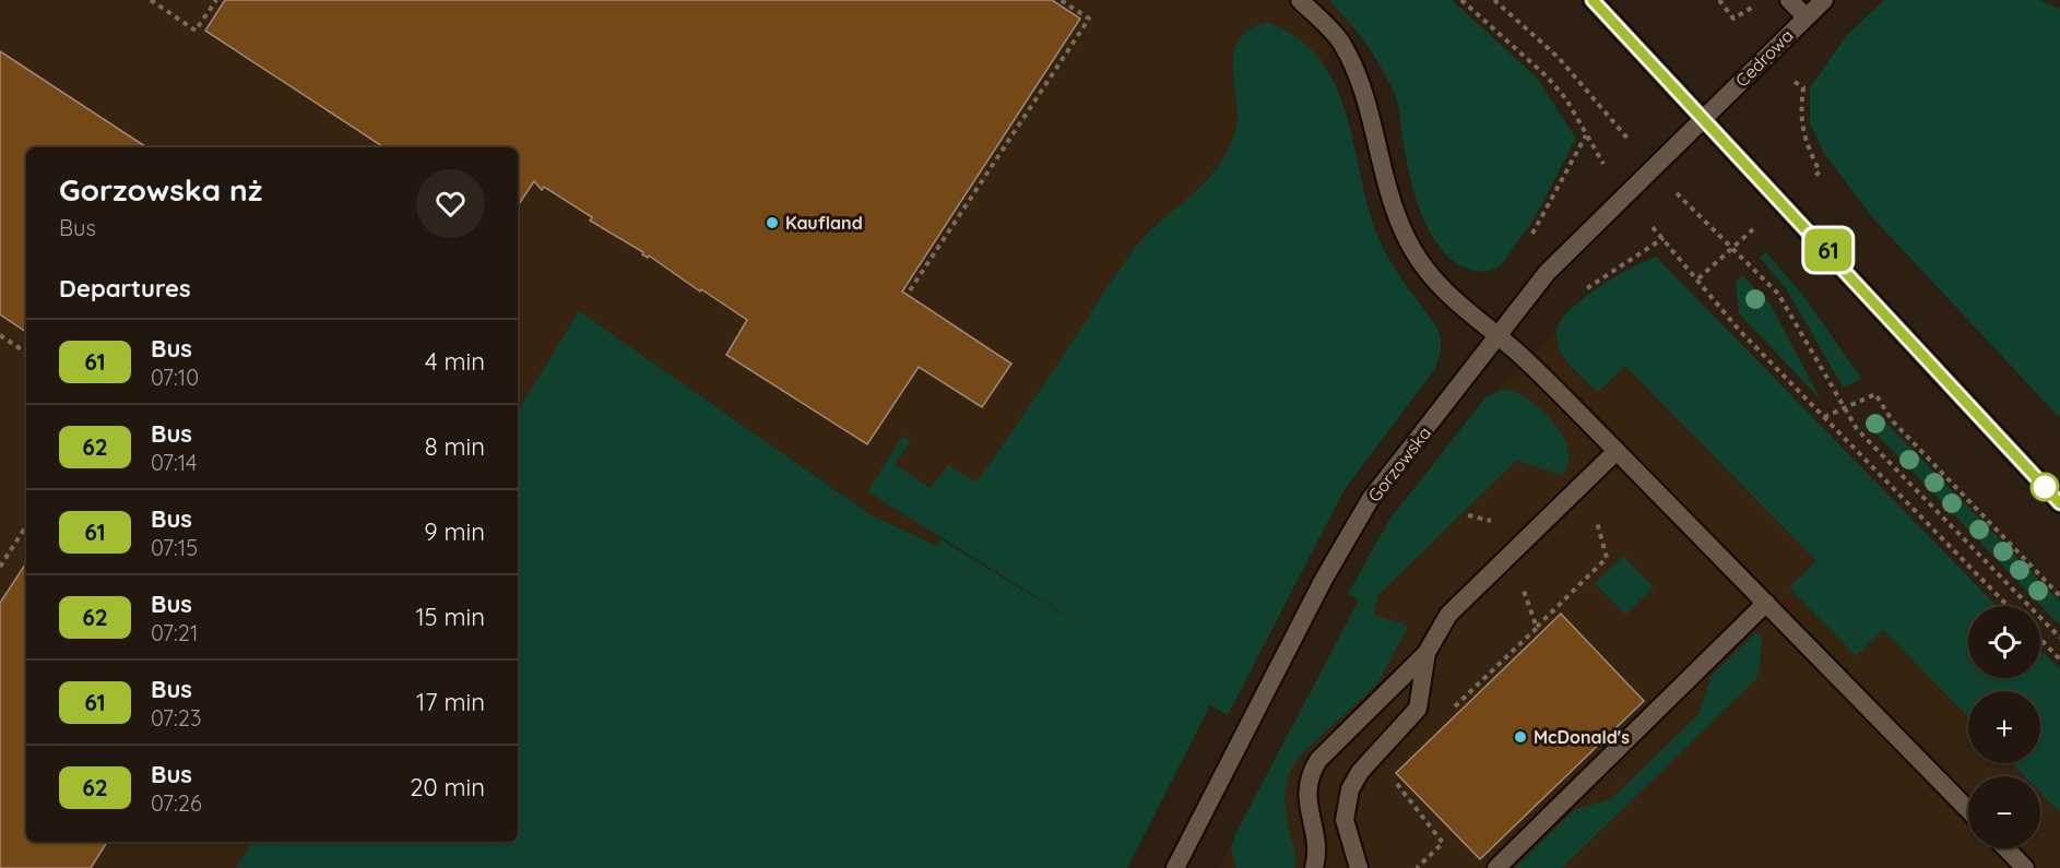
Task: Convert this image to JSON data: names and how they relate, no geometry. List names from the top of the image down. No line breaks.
{"streets":{"street":["Cedrowa","Gorzowska"]},"crossings":[["Cedrowa","Gorzowska"]],"places":["Kaufland","McDonald's"],"lines":["bus line 61"],"page":{"on_map":"61","heading":[["Gorzowska nż","Bus"],"Departures"],"list":[{"mark":"61","name":"Bus","note":"07:10","value":"4 min"},{"mark":"62","name":"Bus","note":"07:14","value":"8 min"},{"mark":"61","name":"Bus","note":"07:15","value":"9 min"},{"mark":"62","name":"Bus","note":"07:21","value":"15 min"},{"mark":"61","name":"Bus","note":"07:23","value":"17 min"},{"mark":"62","name":"Bus","note":"07:26","value":"20 min"}],"map_buttons":["+","−"]}}
